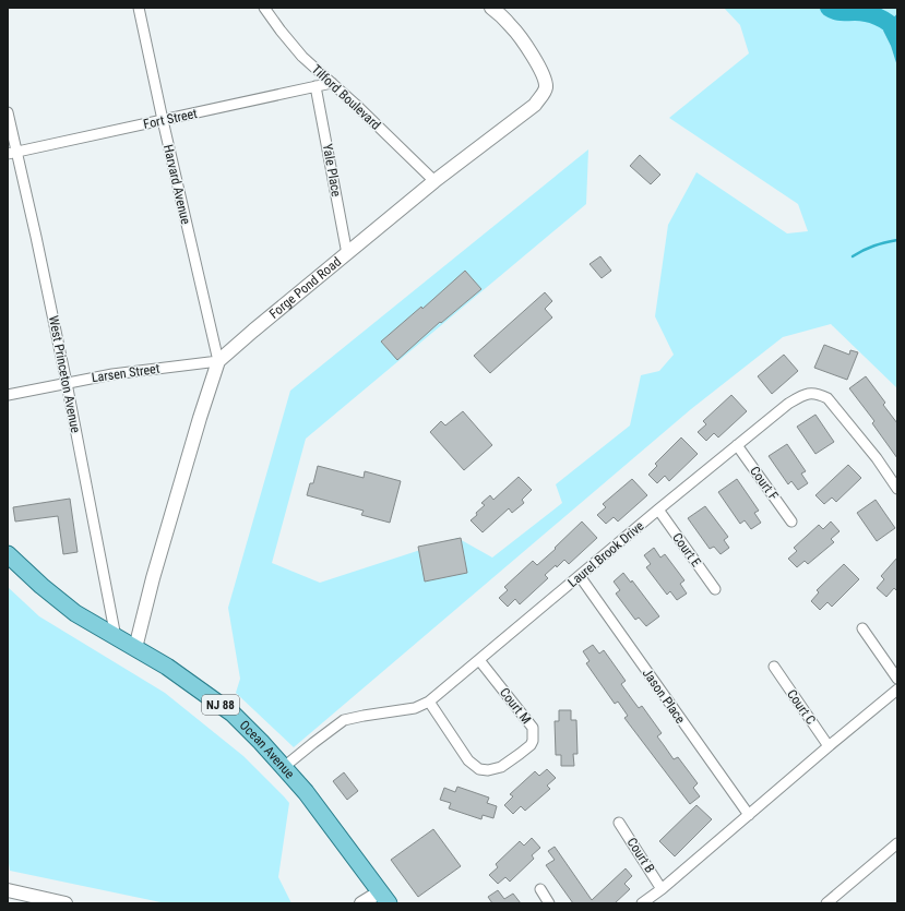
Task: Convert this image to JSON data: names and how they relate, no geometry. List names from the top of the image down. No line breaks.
{"streets":{"main road":["NJ 88","Ocean Avenue"],"street":["Tilford Boulevard","Fort Street","Yale Place","Harvard Avenue","Forge Pond Road","Larsen Street","West Princeton Avenue","Court F","Court E","Laurel Brook Drive","Jason Place","Court M","Court C","Court B"]},"crossings":[["Tilford Boulevard","Fort Street"],["Tilford Boulevard","Forge Pond Road"],["Fort Street","Yale Place"],["Fort Street","Harvard Avenue"],["Fort Street","West Princeton Avenue"],["Yale Place","Forge Pond Road"],["Harvard Avenue","Forge Pond Road"],["Harvard Avenue","Larsen Street"],["Forge Pond Road","Larsen Street"],["Larsen Street","West Princeton Avenue"],["West Princeton Avenue","Ocean Avenue"],["Court F","Laurel Brook Drive"],["Court E","Laurel Brook Drive"],["Laurel Brook Drive","Jason Place"],["Laurel Brook Drive","Court M"],["Laurel Brook Drive","Ocean Avenue"]]}
